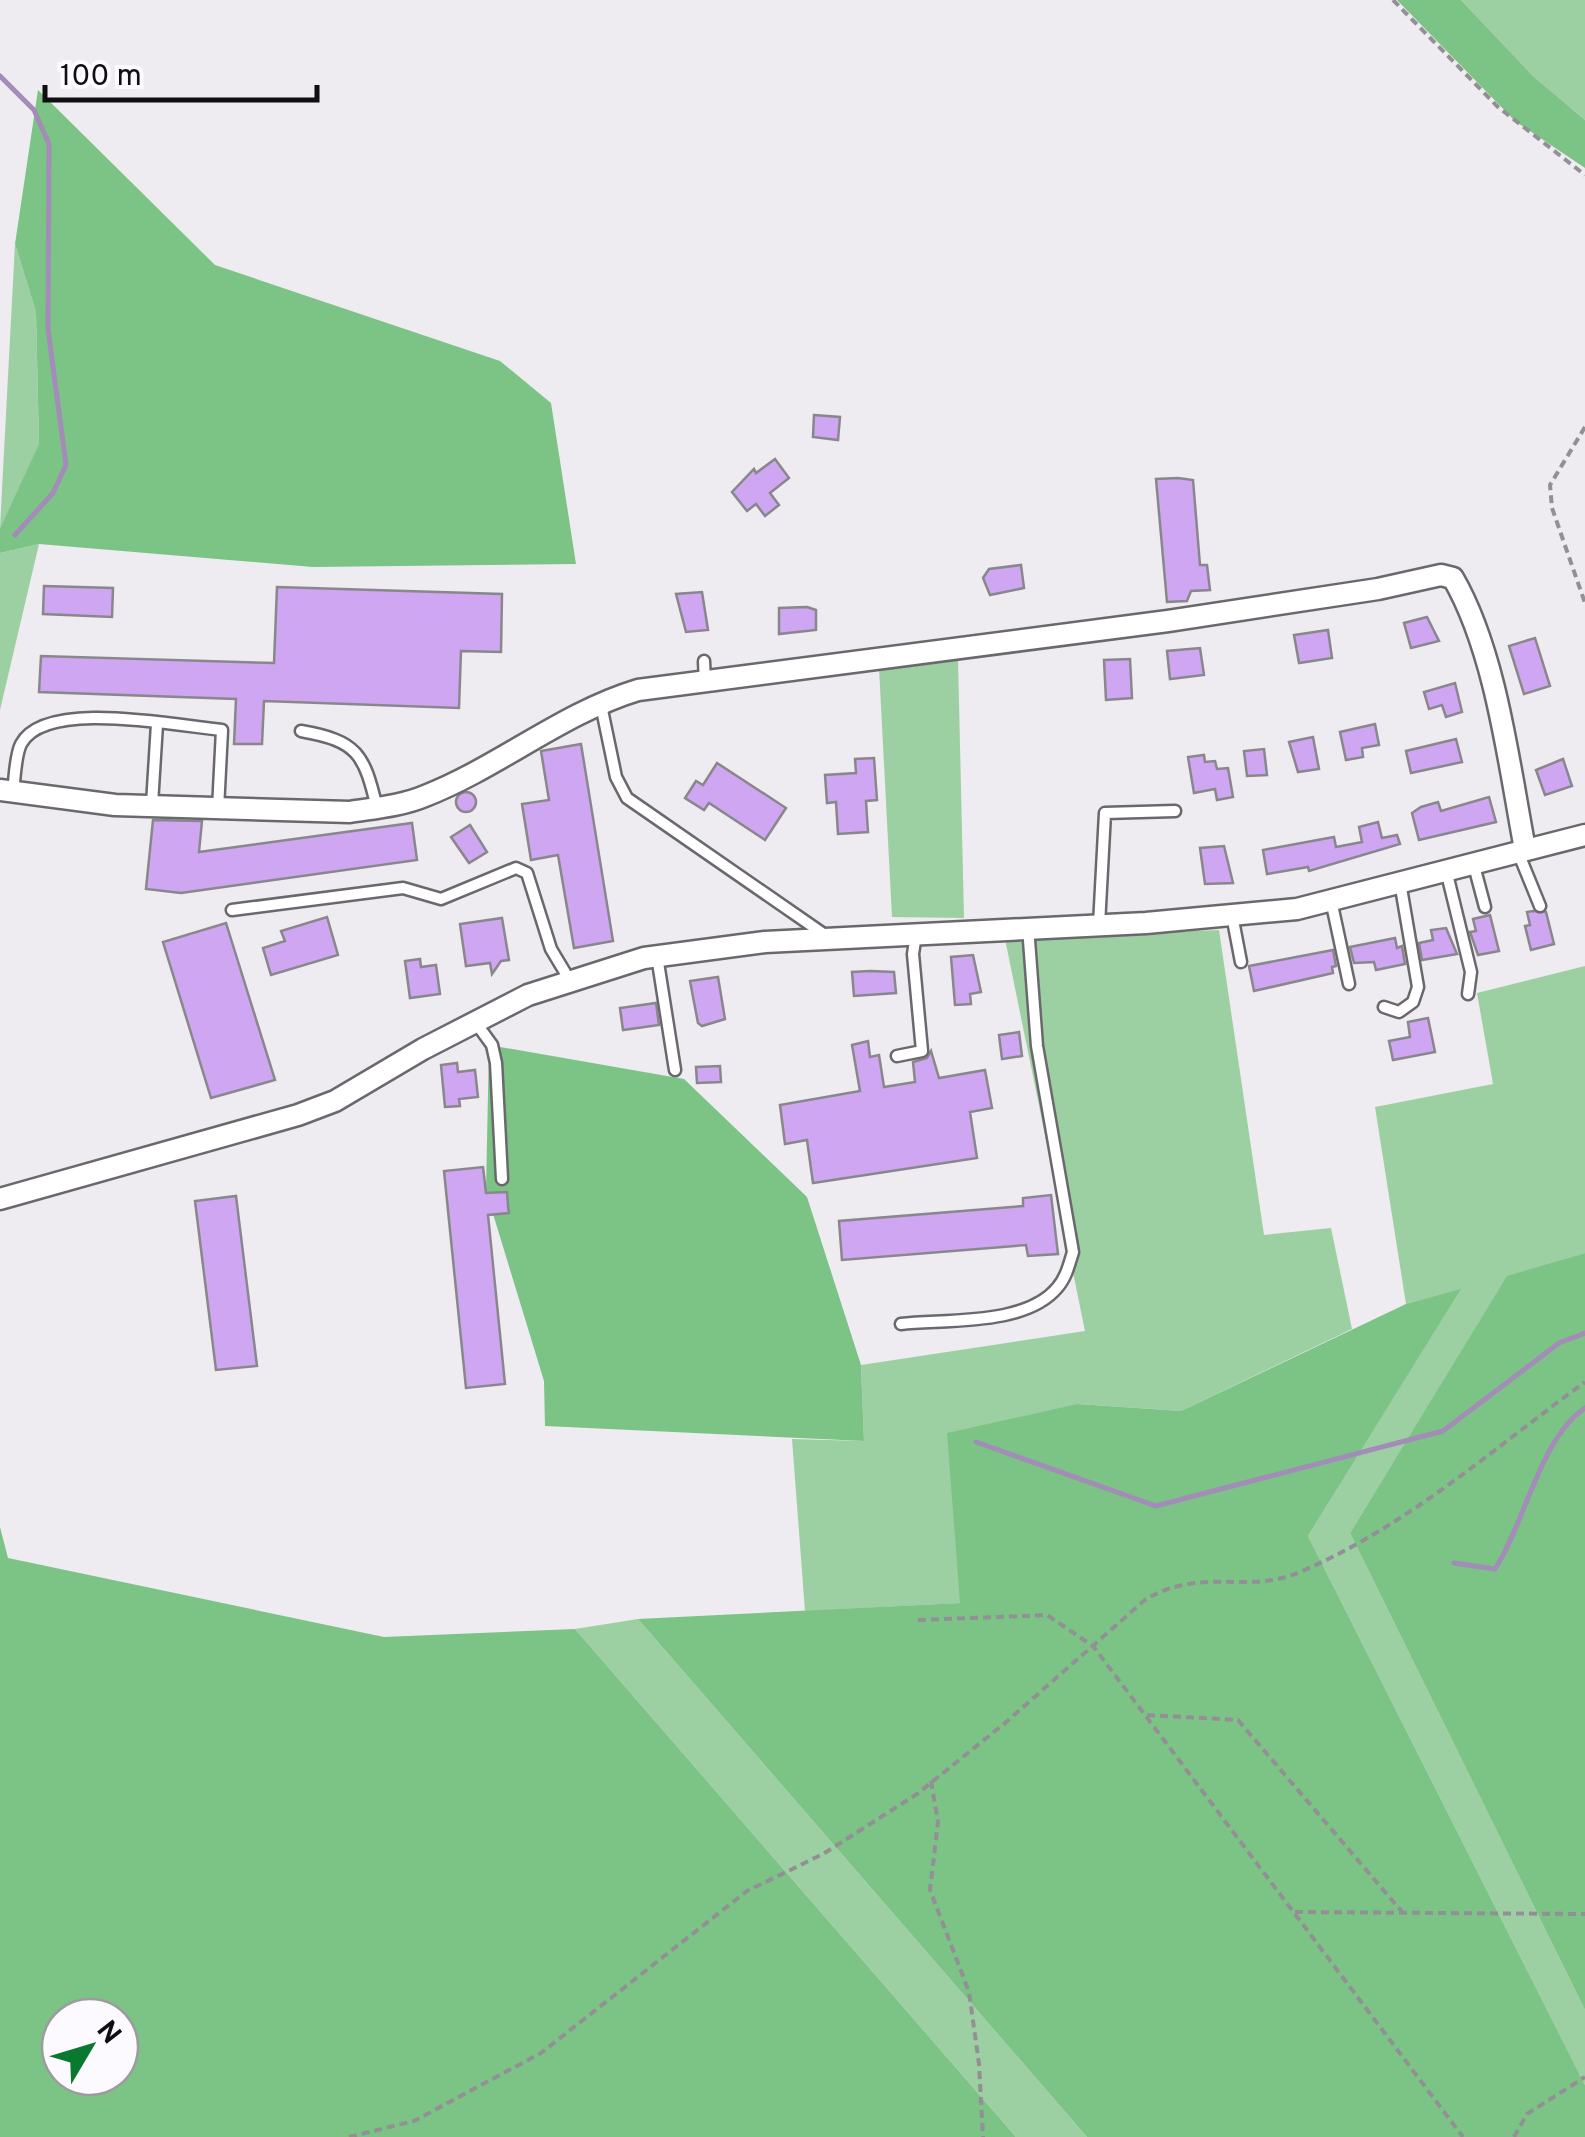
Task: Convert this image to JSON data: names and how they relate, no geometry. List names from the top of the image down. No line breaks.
{"scale_bar":"100 m","north":"top right"}
